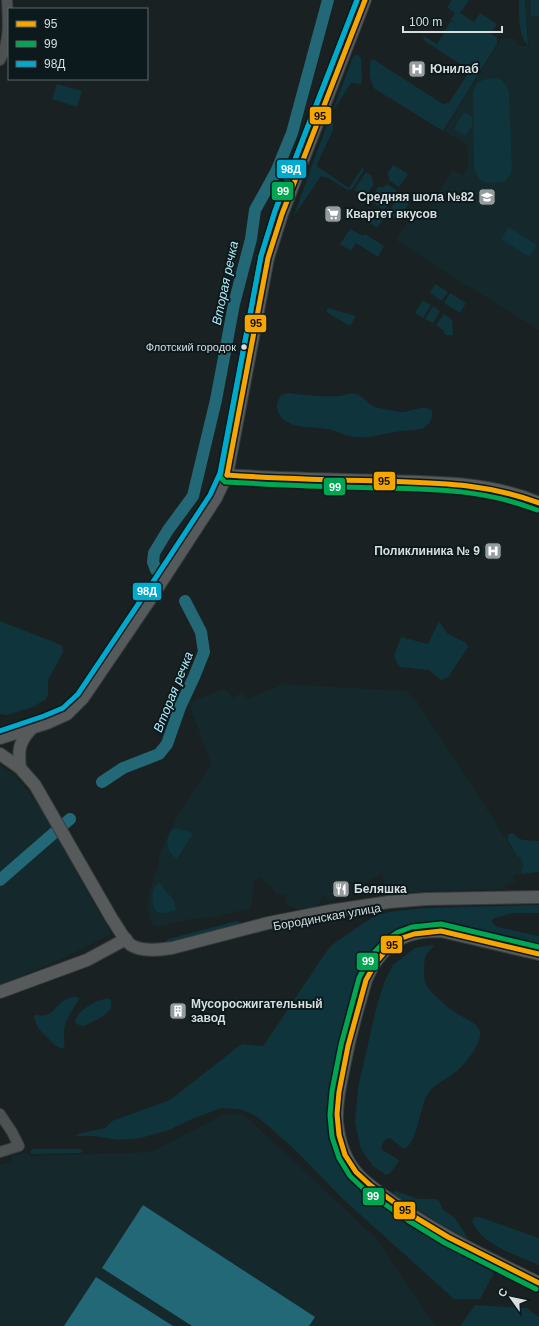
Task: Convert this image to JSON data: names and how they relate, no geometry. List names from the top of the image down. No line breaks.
{"streets":{"main road":["Бородинская улица"]},"water":["Вторая речка"],"places":{"hospital":["Юнилаб","Поликлиника № 9"],"school or university":["Средняя шола №82"],"supermarket":["Квартет вкусов"],"other":["Флотский городок"],"restaurant":["Беляшка"],"building":["Мусоросжигательный завод"]},"lines":["transit line 95","transit line 99","transit line 98Д"],"legend":["95","99","98Д"],"scale_bar":"100 m","north":"top left"}
